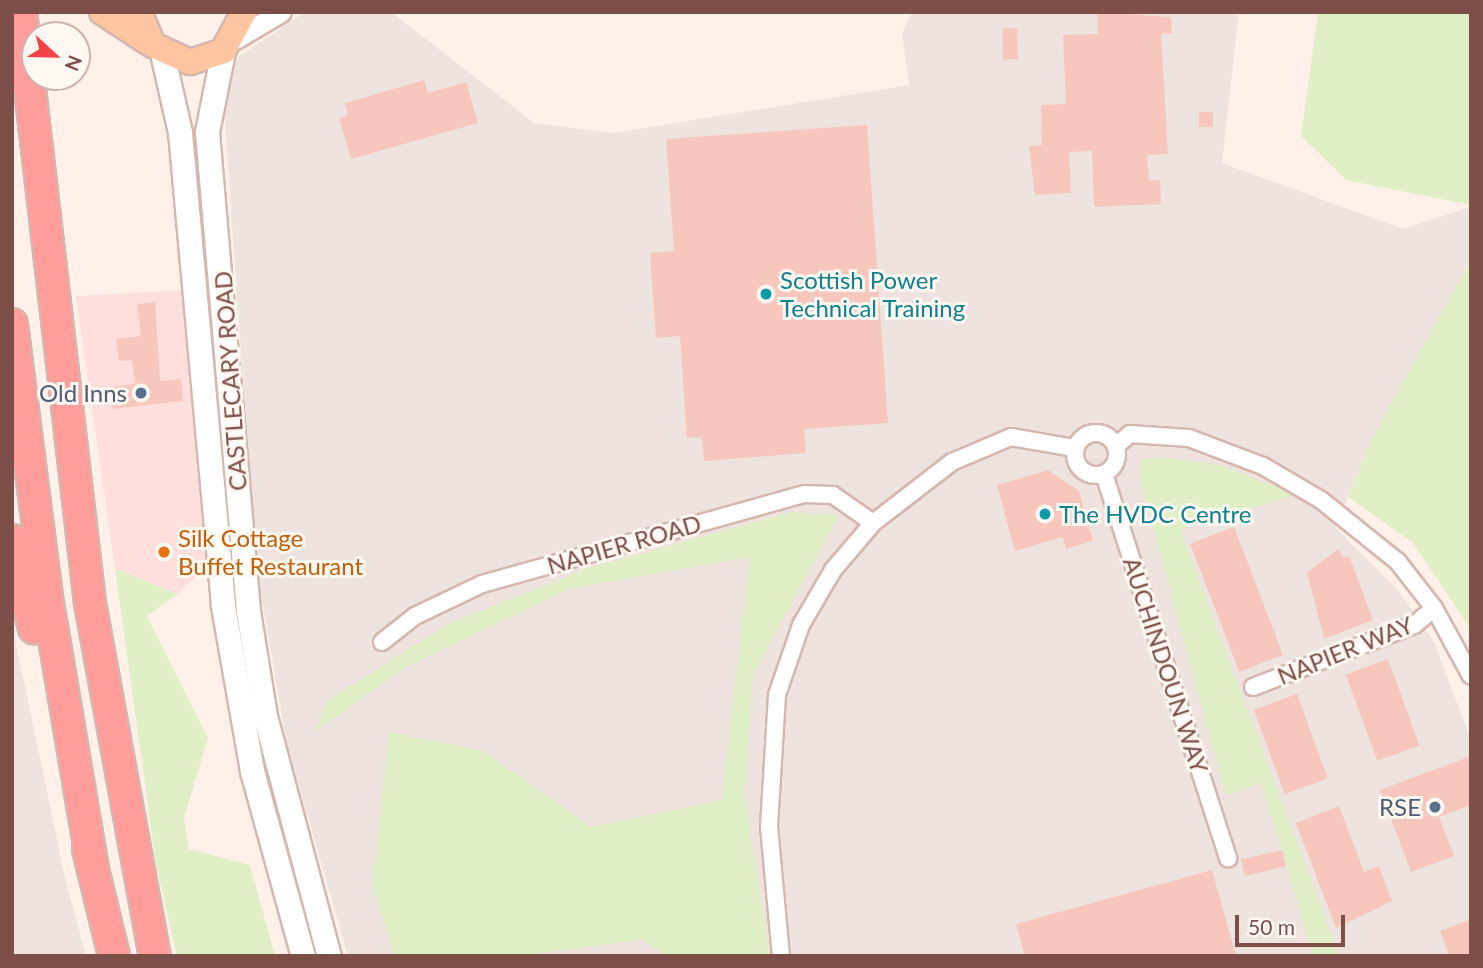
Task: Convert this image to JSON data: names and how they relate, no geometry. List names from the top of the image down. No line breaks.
{"streets":{"main road":["CASTLECARY ROAD"],"street":["NAPIER ROAD","NAPIER WAY","AUCHINDOUN WAY"]},"places":["Scottish Power Technical Training","Old Inns","The HVDC Centre","Silk Cottage Buffet Restaurant","RSE"],"scale_bar":"50 m","north":"right"}
